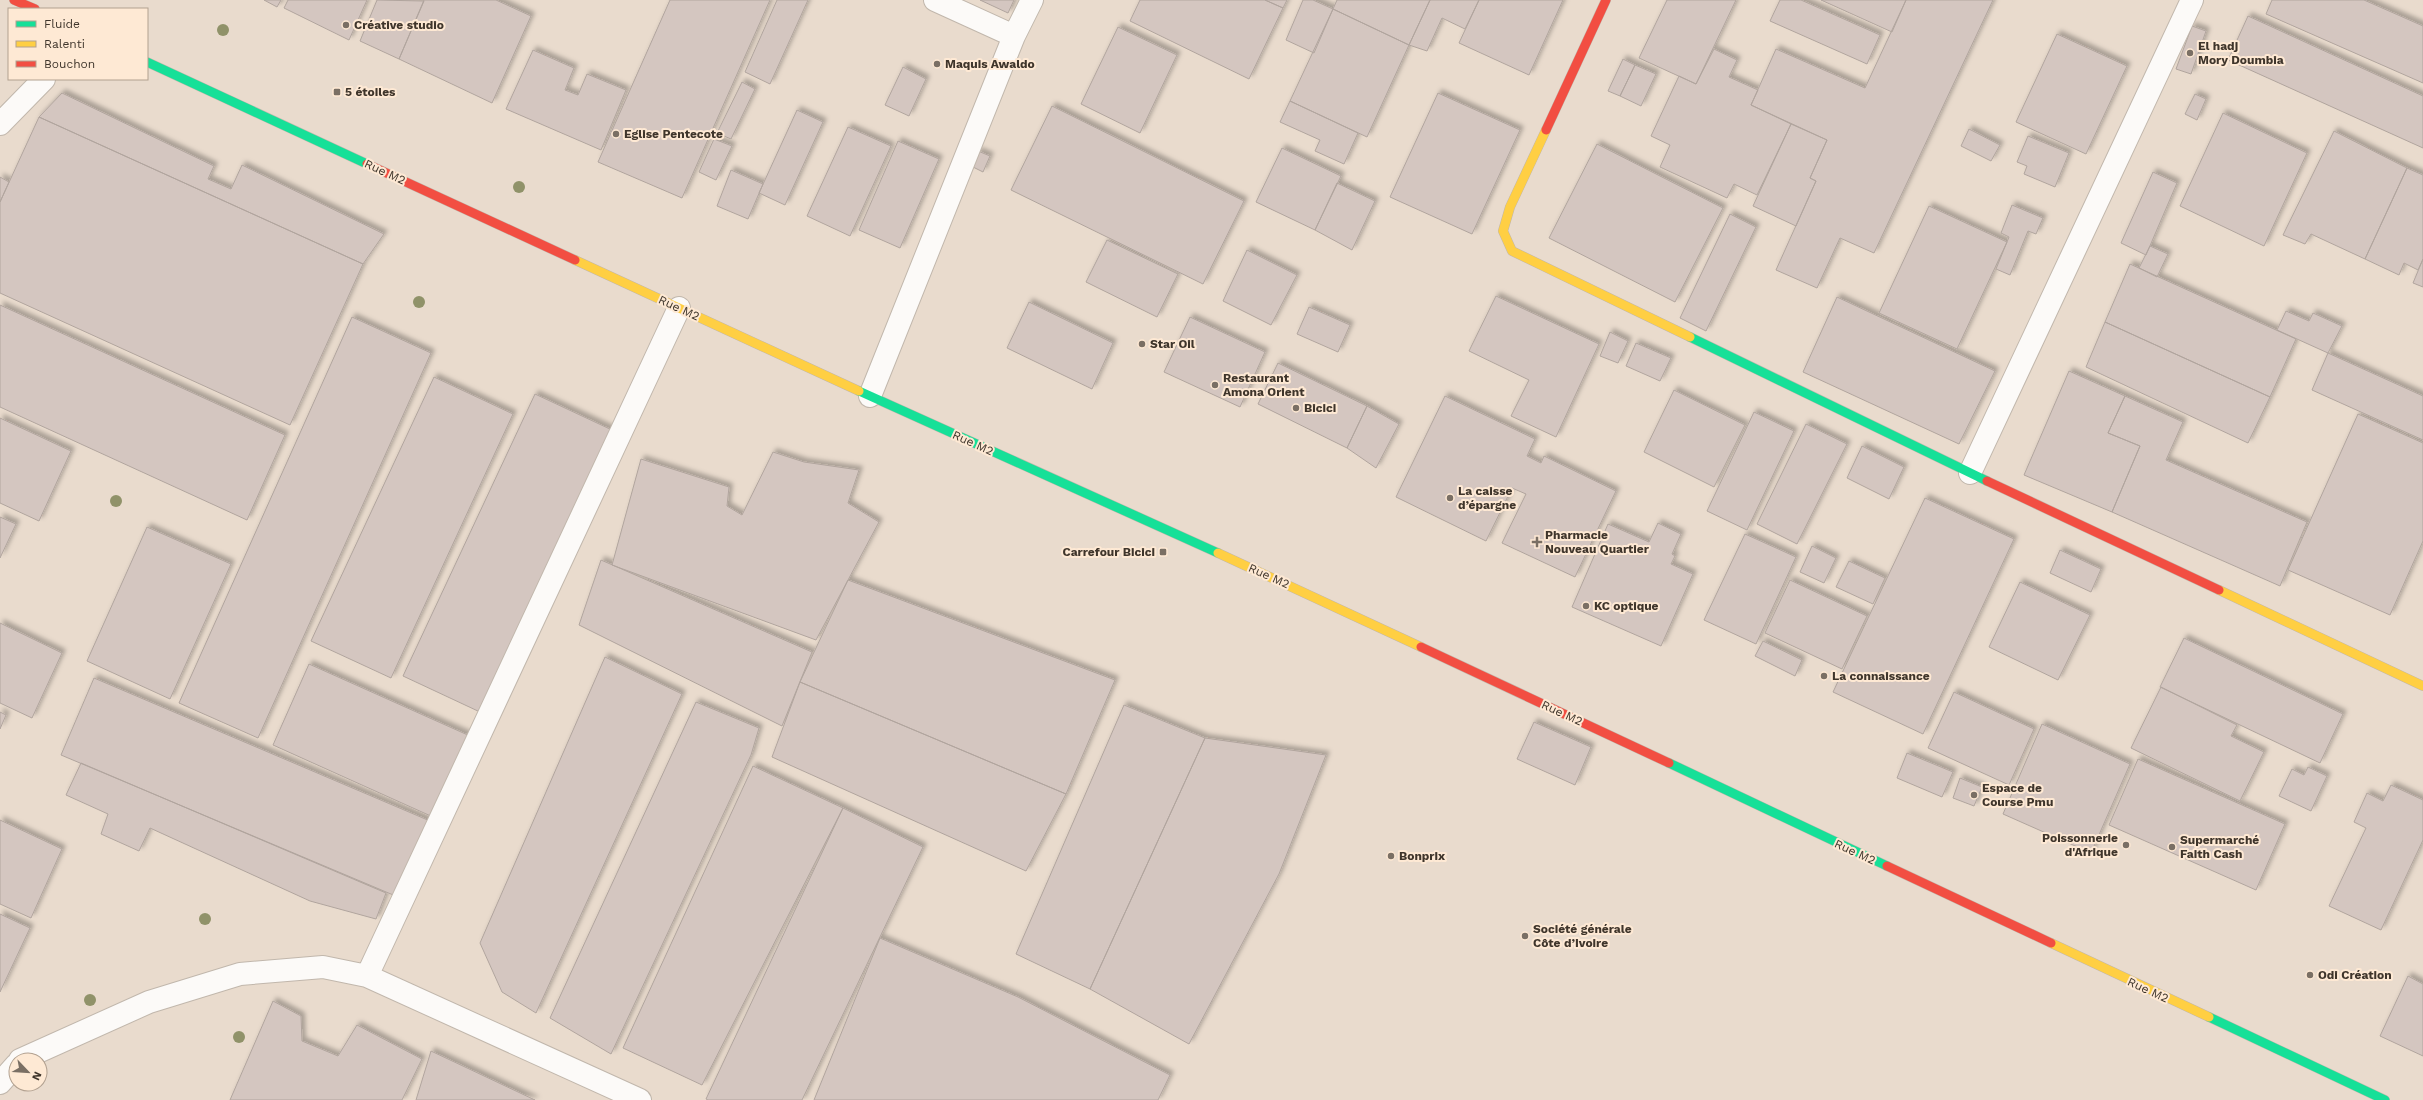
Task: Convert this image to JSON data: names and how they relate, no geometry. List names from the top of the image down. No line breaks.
{"streets":{"main road":["Rue M2"]},"places":{"other":["Créative studio","El hadj Mory Doumbia","Maquis Awaldo","Eglise Pentecote","Star Oil","Restaurant Amona Orient","Bicici","La caisse d’épargne","KC optique","La connaissance","Espace de Course Pmu","Poissonnerie d'Afrique","Supermarché Faith Cash","Bonprix","Société générale Côte d’Ivoire","Odi Création"],"transit":["5 étoiles","Carrefour Bicici"],"health":["Pharmacie Nouveau Quartier"]},"legend":["Fluide","Ralenti","Bouchon"],"north":"bottom right"}
